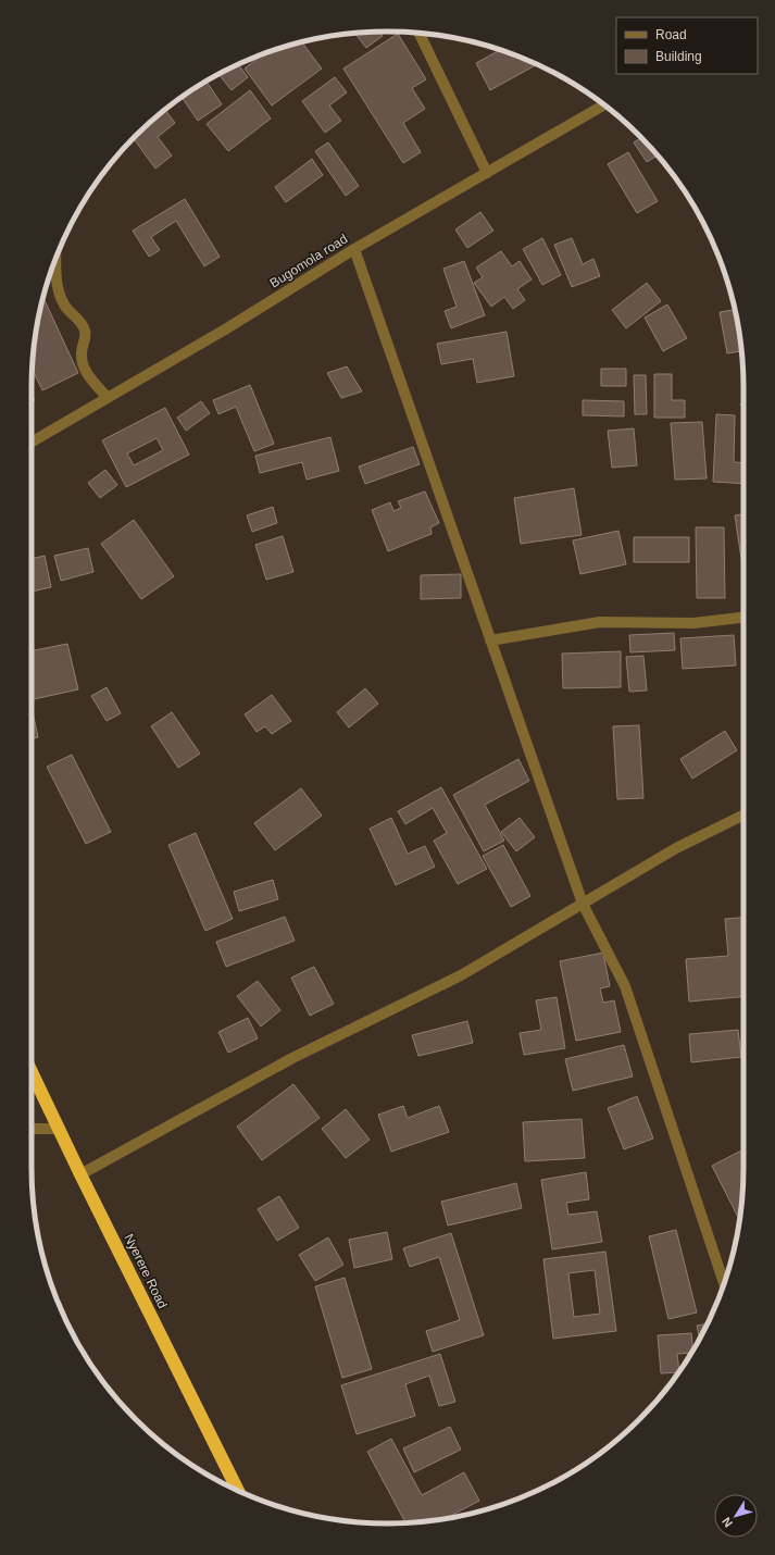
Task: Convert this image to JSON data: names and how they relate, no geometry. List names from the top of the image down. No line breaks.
{"streets":{"highway":["Nyerere Road"],"street":["Bugomola road"]},"legend":["Road","Building"],"north":"bottom left"}
